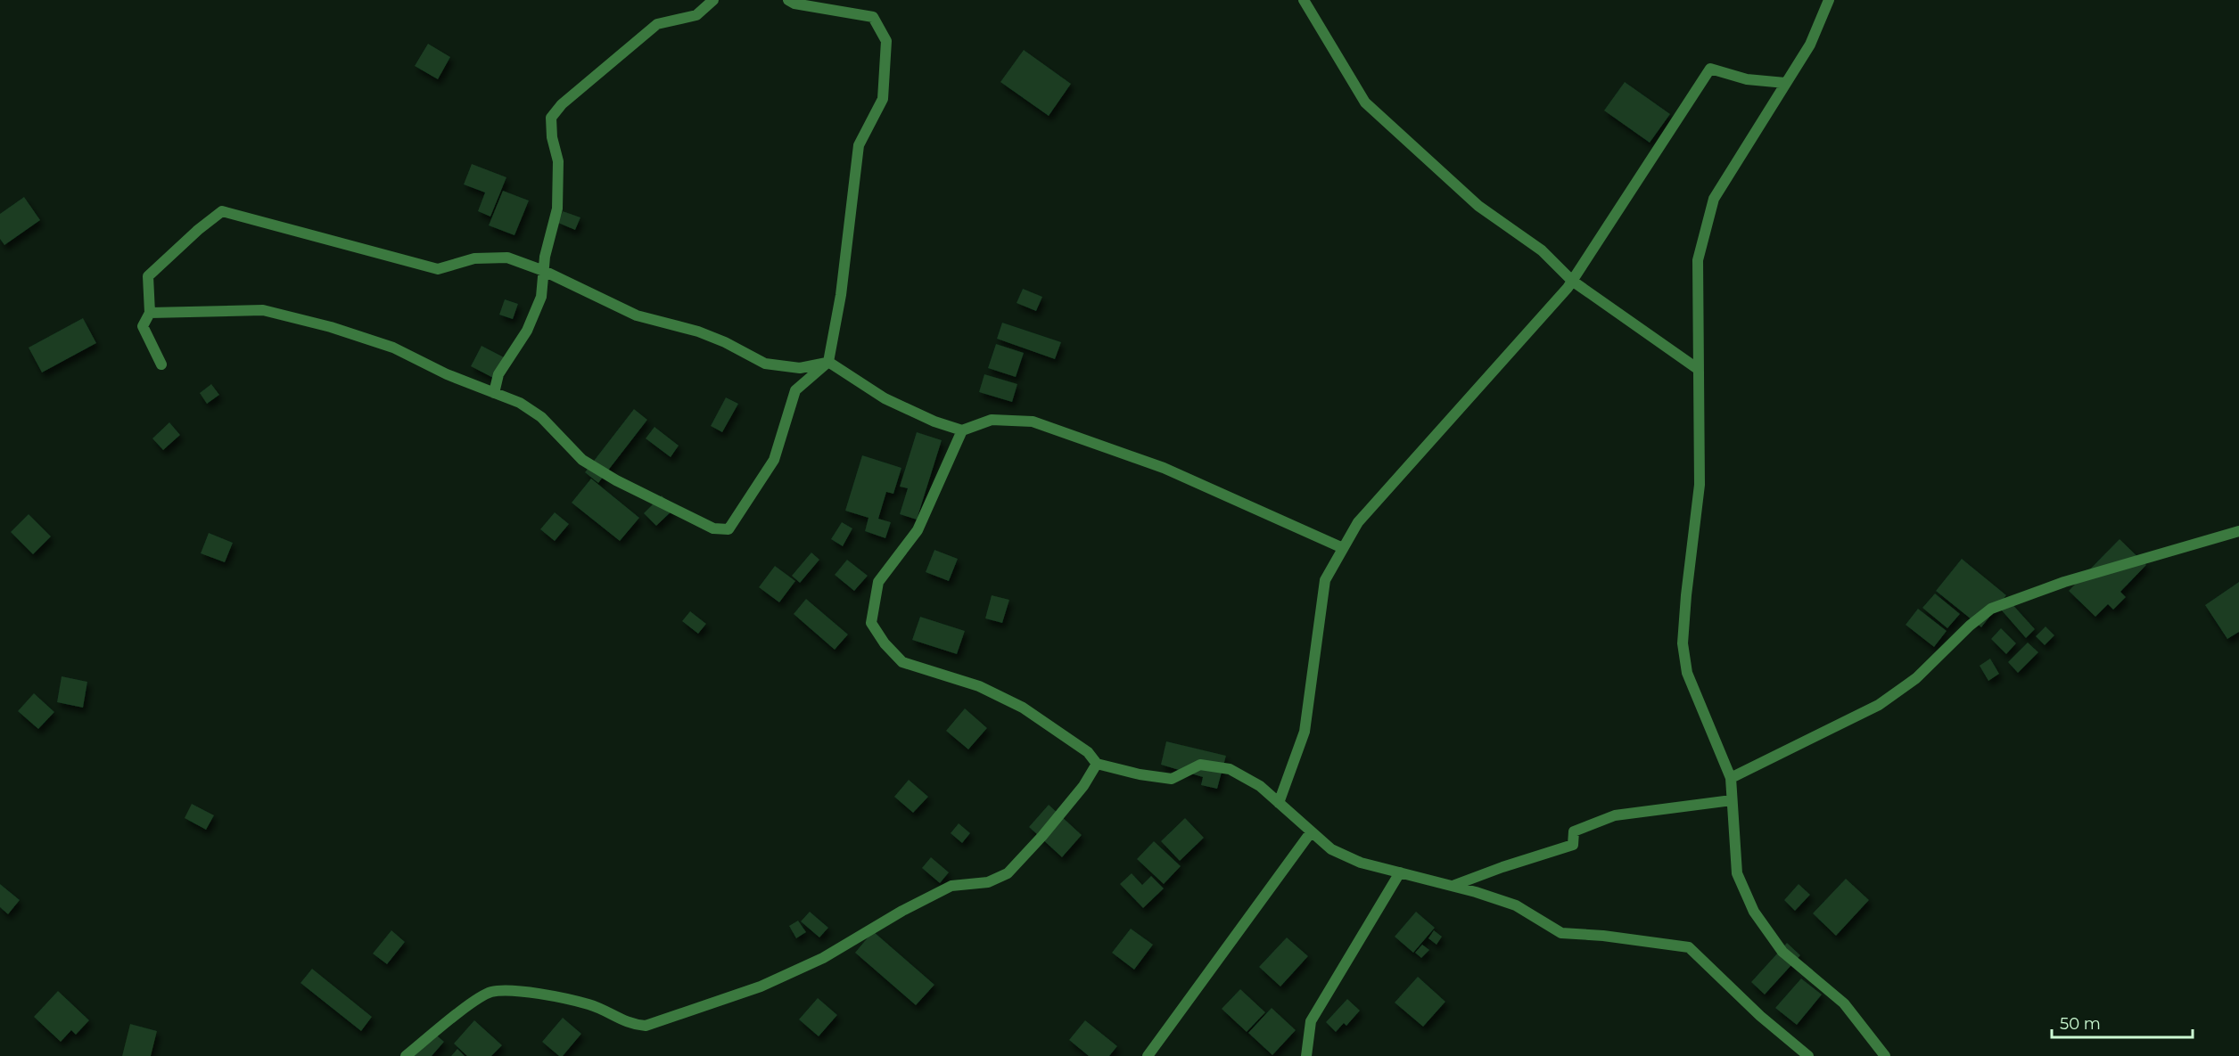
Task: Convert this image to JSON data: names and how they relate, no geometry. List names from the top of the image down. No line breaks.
{"scale_bar":"50 m"}
